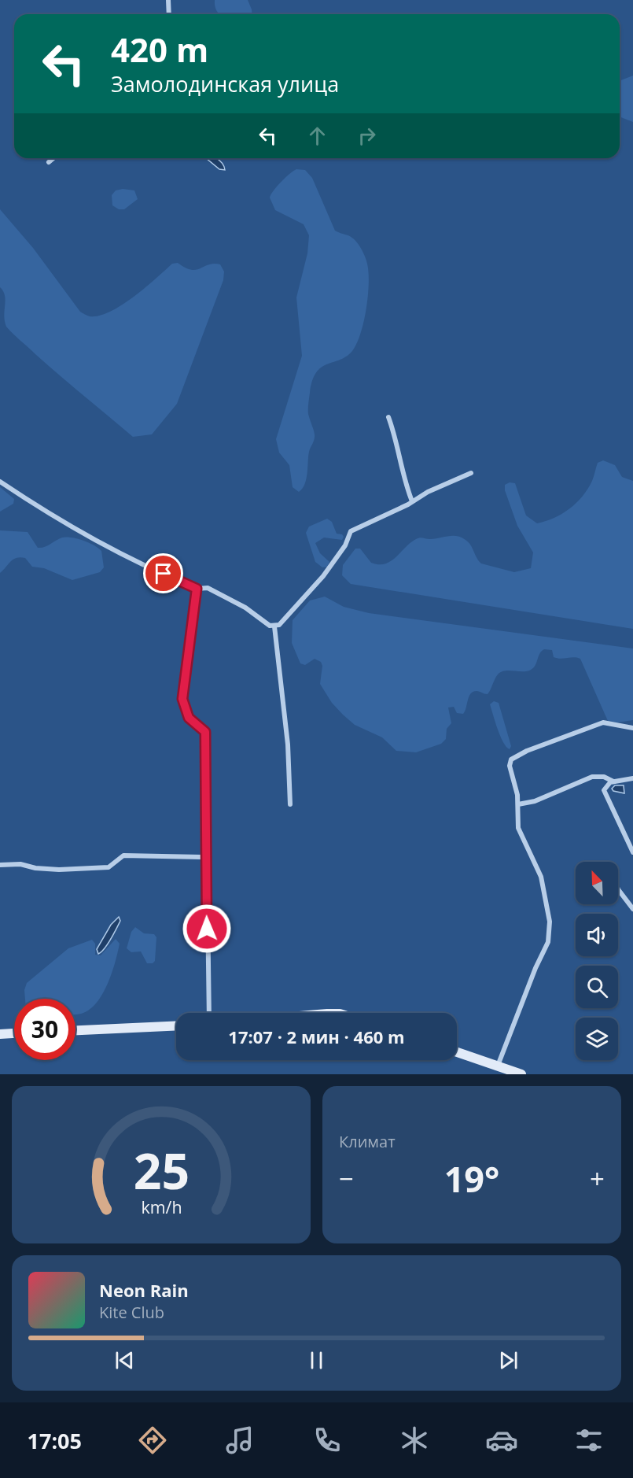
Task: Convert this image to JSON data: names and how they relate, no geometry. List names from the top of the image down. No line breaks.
{"north":"top left","page":{"turn":["420 m","Замолодинская улица"],"limit":"30","trip":"17:07 · 2 мин · 460 m","tile":"Климат","heat":["−","19°","+"],"song":["Neon Rain","Kite Club"],"tabs":"17:05","gauge":["25","km/h"]}}
